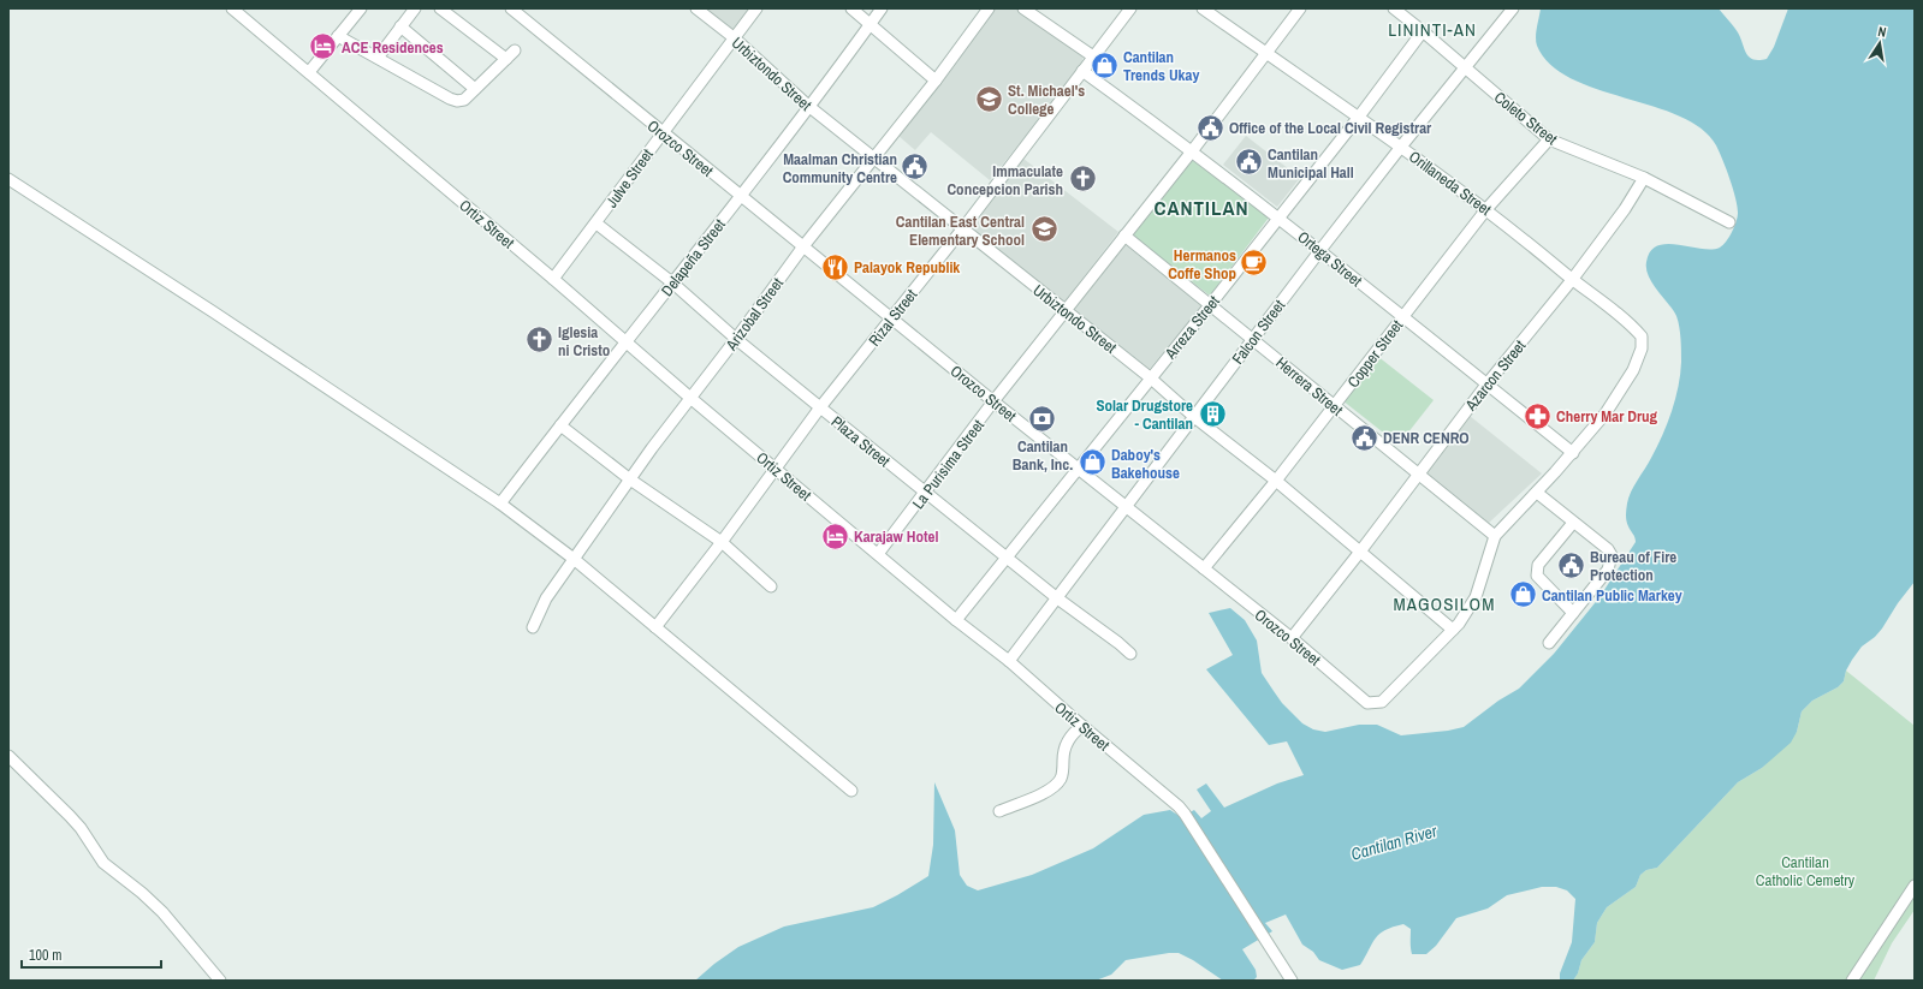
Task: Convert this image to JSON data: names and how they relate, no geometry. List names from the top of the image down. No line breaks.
{"streets":{"street":["Urbiztondo Street","Coleto Street","Orozco Street","Julve Street","Orillaneda Street","Ortiz Street","Delapeña Street","Ortega Street","Arizobal Street","Rizal Street","Arreza Street","Falcon Street","Copper Street","Azarcon Street","Herrera Street","Plaza Street","La Purisima Street"]},"crossings":[["Urbiztondo Street","Orozco Street"],["Urbiztondo Street","Julve Street"],["Urbiztondo Street","Delapeña Street"],["Urbiztondo Street","Arizobal Street"],["Urbiztondo Street","Rizal Street"],["Urbiztondo Street","Arreza Street"],["Urbiztondo Street","Falcon Street"],["Urbiztondo Street","Copper Street"],["Urbiztondo Street","Azarcon Street"],["Urbiztondo Street","La Purisima Street"],["Coleto Street","Arreza Street"],["Coleto Street","Falcon Street"],["Coleto Street","Copper Street"],["Coleto Street","Azarcon Street"],["Orozco Street","Julve Street"],["Orozco Street","Delapeña Street"],["Orozco Street","Arizobal Street"],["Orozco Street","Rizal Street"],["Orozco Street","Arreza Street"],["Orozco Street","Falcon Street"],["Orozco Street","Copper Street"],["Orozco Street","Azarcon Street"],["Orozco Street","La Purisima Street"],["Julve Street","Ortiz Street"],["Julve Street","Plaza Street"],["Orillaneda Street","Ortega Street"],["Orillaneda Street","Arreza Street"],["Orillaneda Street","Falcon Street"],["Orillaneda Street","Copper Street"],["Orillaneda Street","Azarcon Street"],["Orillaneda Street","La Purisima Street"],["Ortiz Street","Delapeña Street"],["Ortiz Street","Arizobal Street"],["Ortiz Street","Rizal Street"],["Ortiz Street","Arreza Street"],["Ortiz Street","Falcon Street"],["Ortiz Street","La Purisima Street"],["Delapeña Street","Plaza Street"],["Ortega Street","Rizal Street"],["Ortega Street","Arreza Street"],["Ortega Street","Falcon Street"],["Ortega Street","Copper Street"],["Ortega Street","Azarcon Street"],["Ortega Street","La Purisima Street"],["Arizobal Street","Plaza Street"],["Rizal Street","Plaza Street"],["Arreza Street","Herrera Street"],["Arreza Street","Plaza Street"],["Falcon Street","Herrera Street"],["Falcon Street","Plaza Street"],["Copper Street","Herrera Street"],["Azarcon Street","Herrera Street"],["Herrera Street","La Purisima Street"],["Plaza Street","La Purisima Street"]],"districts":["LININTI-AN","CANTILAN","MAGOSILOM"],"water":["Cantilan River"],"parks":["Cantilan Catholic Cemetry"],"places":{"hotel":["ACE Residences","Karajaw Hotel"],"shop":["Cantilan Trends Ukay","Daboy's Bakehouse","Cantilan Public Markey"],"school or university":["St. Michael's College","Cantilan East Central Elementary School"],"public building":["Office of the Local Civil Registrar","Cantilan Municipal Hall","Maalman Christian Community Centre","DENR CENRO","Bureau of Fire Protection"],"church":["Immaculate Concepcion Parish","Iglesia ni Cristo"],"cafe":["Hermanos Coffe Shop"],"restaurant":["Palayok Republik"],"building":["Solar Drugstore - Cantilan"],"pharmacy":["Cherry Mar Drug"],"bank":["Cantilan Bank, Inc."]},"scale_bar":"100 m","north":"top"}
